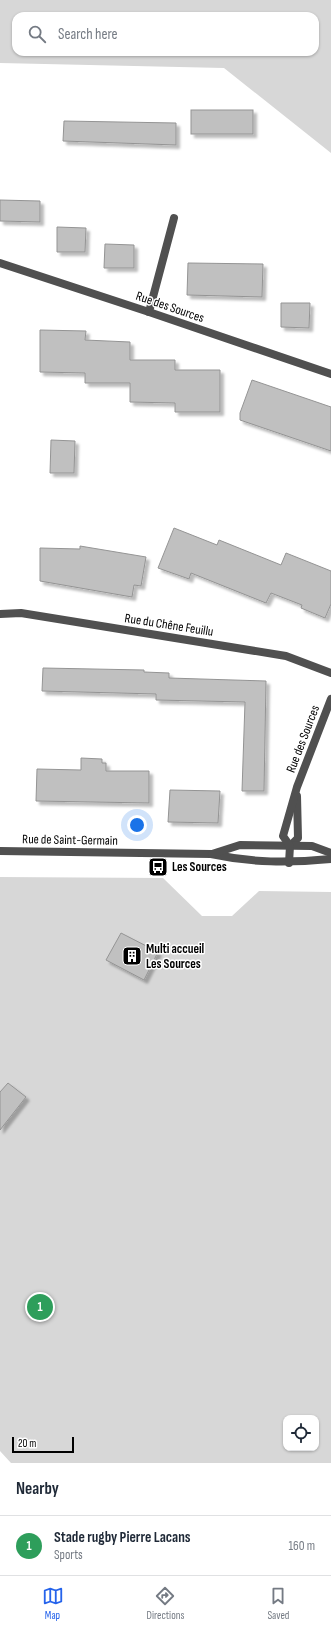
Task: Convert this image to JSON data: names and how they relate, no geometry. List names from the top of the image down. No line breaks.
{"streets":{"street":["Rue des Sources","Rue du Chêne Feuillu","Rue de Saint-Germain"]},"crossings":[["Rue des Sources","Rue de Saint-Germain"]],"places":{"bus stop":["Les Sources"],"building":["Multi accueil Les Sources"]},"scale_bar":"20 m","page":{"search":"Search here","pins":"1","scale":"20 m","heading":"Nearby","list":[{"mark":"1","name":"Stade rugby Pierre Lacans","note":"Sports","value":"160 m"}],"nav":["Map","Directions","Saved"]}}
